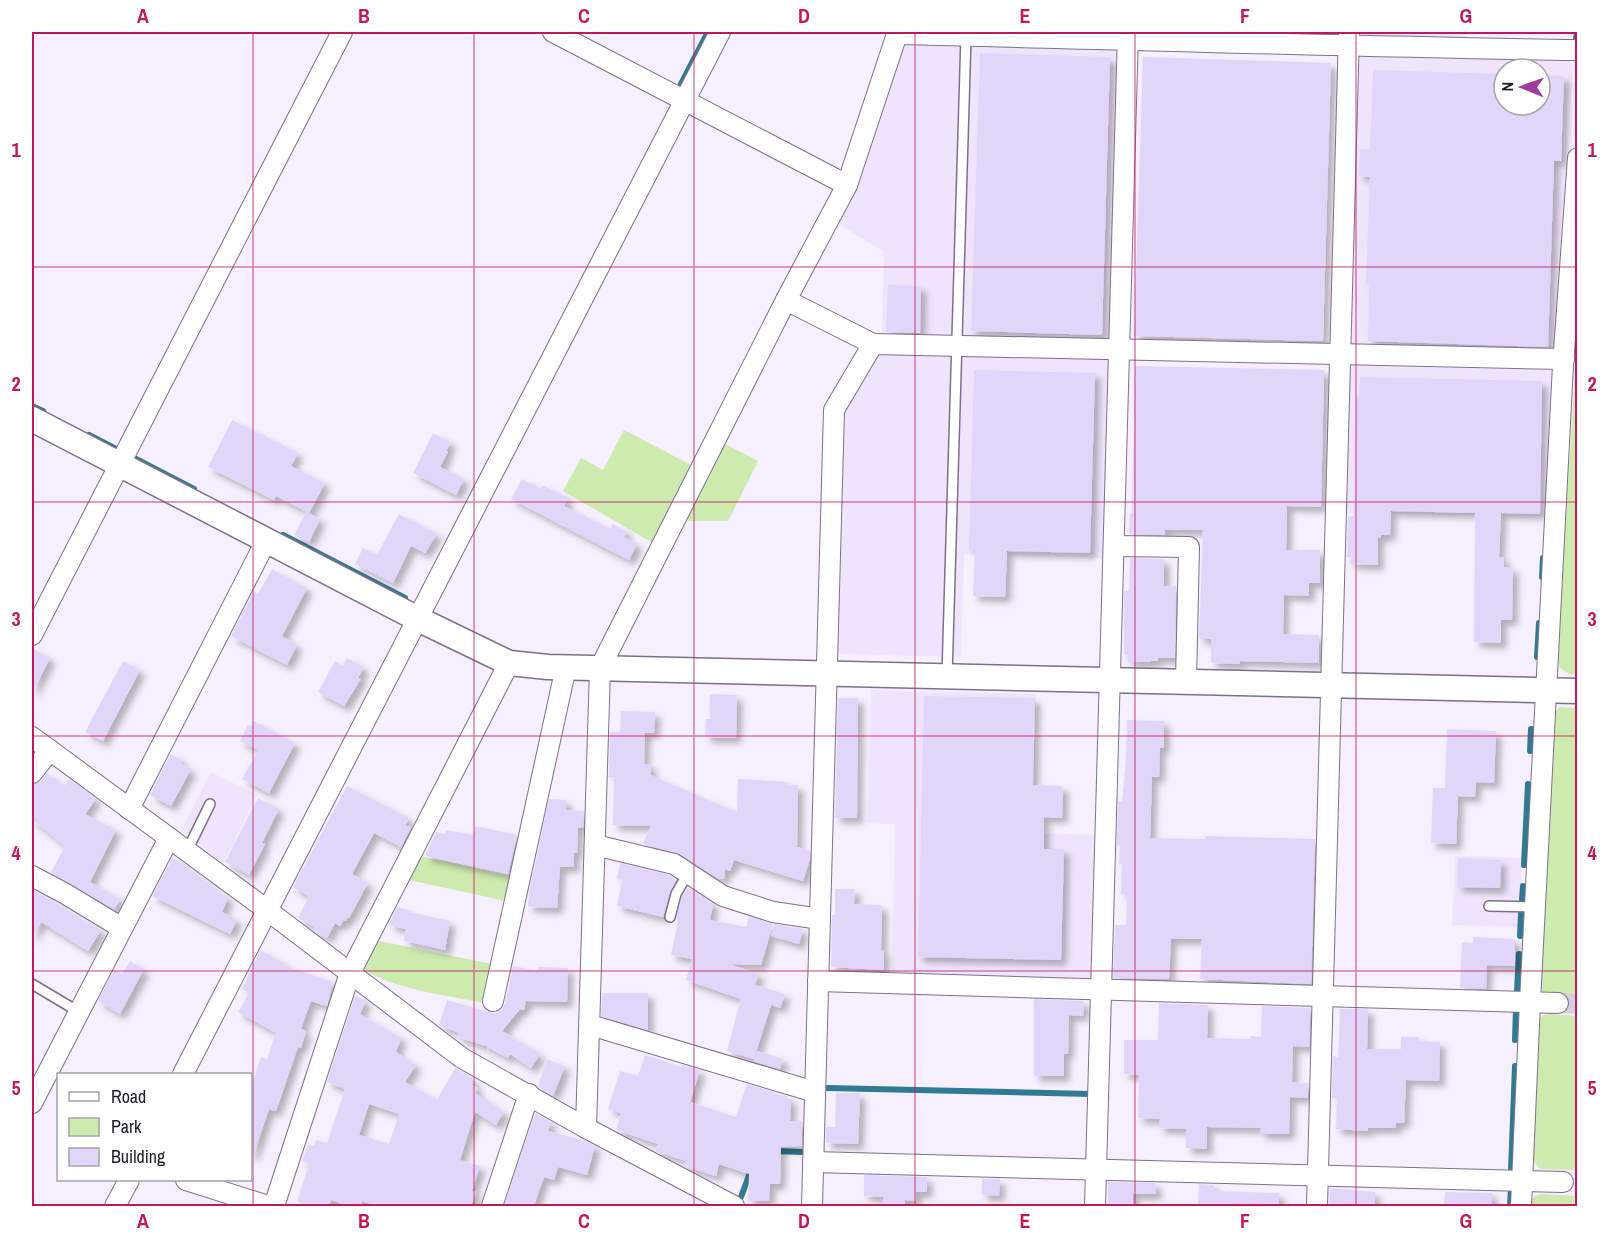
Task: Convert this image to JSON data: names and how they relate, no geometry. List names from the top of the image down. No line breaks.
{"legend":["Road","Park","Building"],"north":"left","grid":{"columns":["A","B","C","D","E","F","G"],"rows":["1","2","3","4","5"]}}
